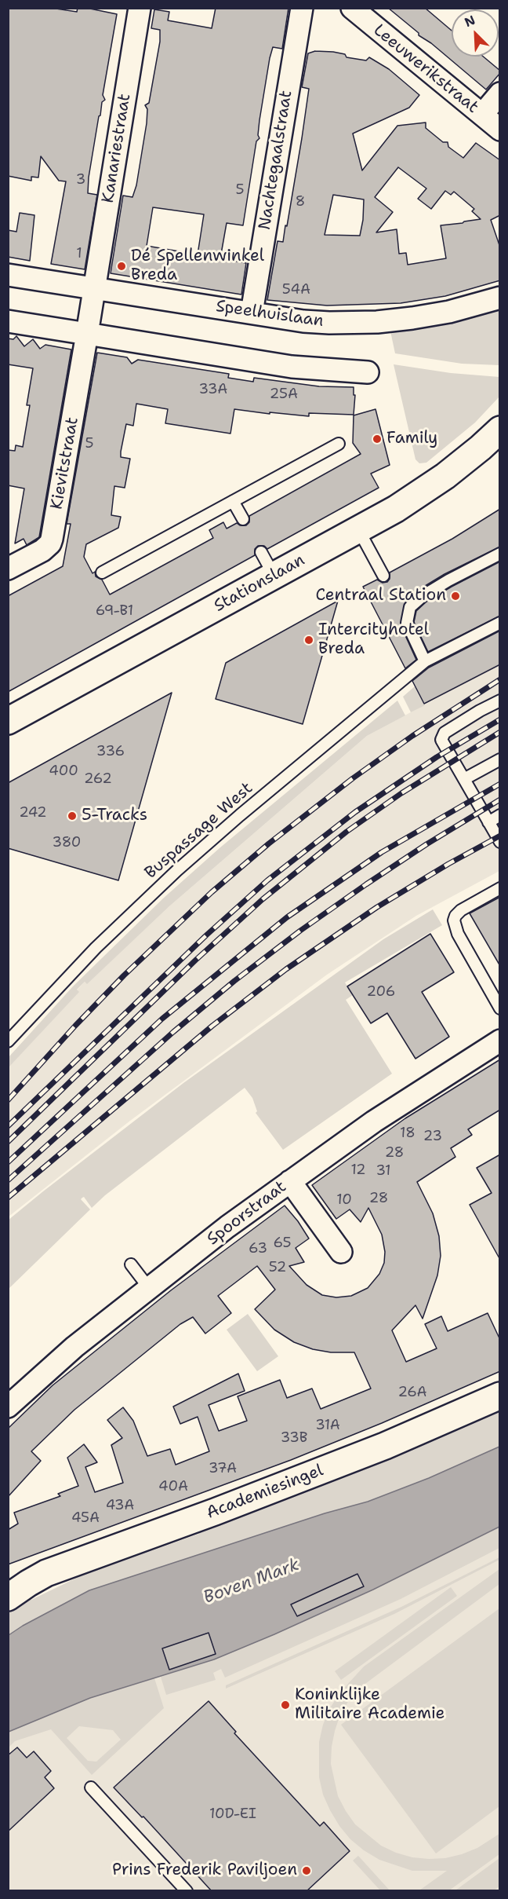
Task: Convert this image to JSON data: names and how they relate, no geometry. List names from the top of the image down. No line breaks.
{"streets":{"main road":["Stationslaan","Academiesingel"],"street":["Leeuwerikstraat","Kanariestraat","Nachtegaalstraat","Speelhuislaan","Kievitstraat","Spoorstraat"],"lane":["Buspassage West"]},"crossings":[["Kanariestraat","Speelhuislaan"],["Nachtegaalstraat","Speelhuislaan"]],"water":["Boven Mark"],"places":["Dé Spellenwinkel Breda","Family","Centraal Station","Intercityhotel Breda","5-Tracks","Koninklijke Militaire Academie","Prins Frederik Paviljoen"],"house_numbers":["3","5","8","1","54A","33A","25A","5","69-B1","336","400","262","242","380","206","18","23","28","12","31","28","10","65","63","52","26A","31A","33B","37A","40A","43A","45A","10D-EI"],"north":"top left"}
